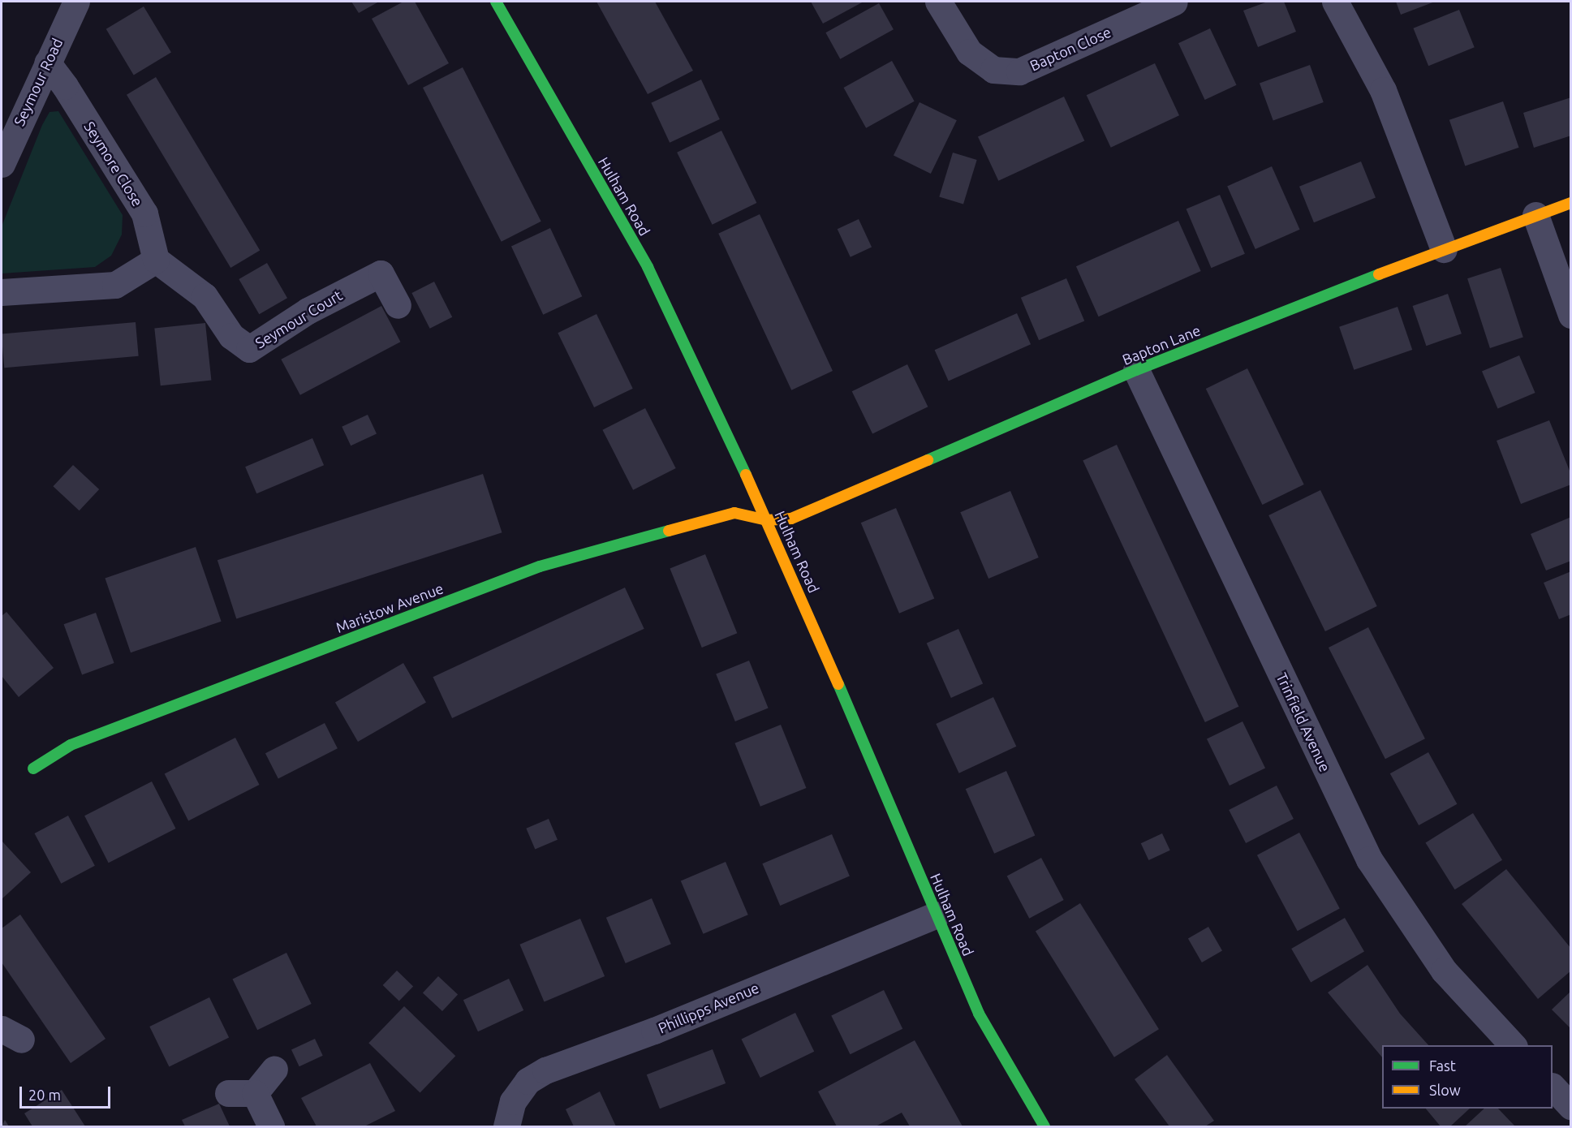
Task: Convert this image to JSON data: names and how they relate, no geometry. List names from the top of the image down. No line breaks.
{"streets":{"street":["Bapton Close","Seymour Road","Seymore Close","Hulham Road","Seymour Court","Bapton Lane","Maristow Avenue","Trinfield Avenue","Phillipps Avenue"]},"crossings":[["Seymour Road","Seymore Close"],["Seymore Close","Seymour Court"],["Hulham Road","Bapton Lane"],["Hulham Road","Maristow Avenue"],["Hulham Road","Phillipps Avenue"],["Bapton Lane","Maristow Avenue"],["Bapton Lane","Trinfield Avenue"]],"legend":["Fast","Slow"],"scale_bar":"20 m"}
